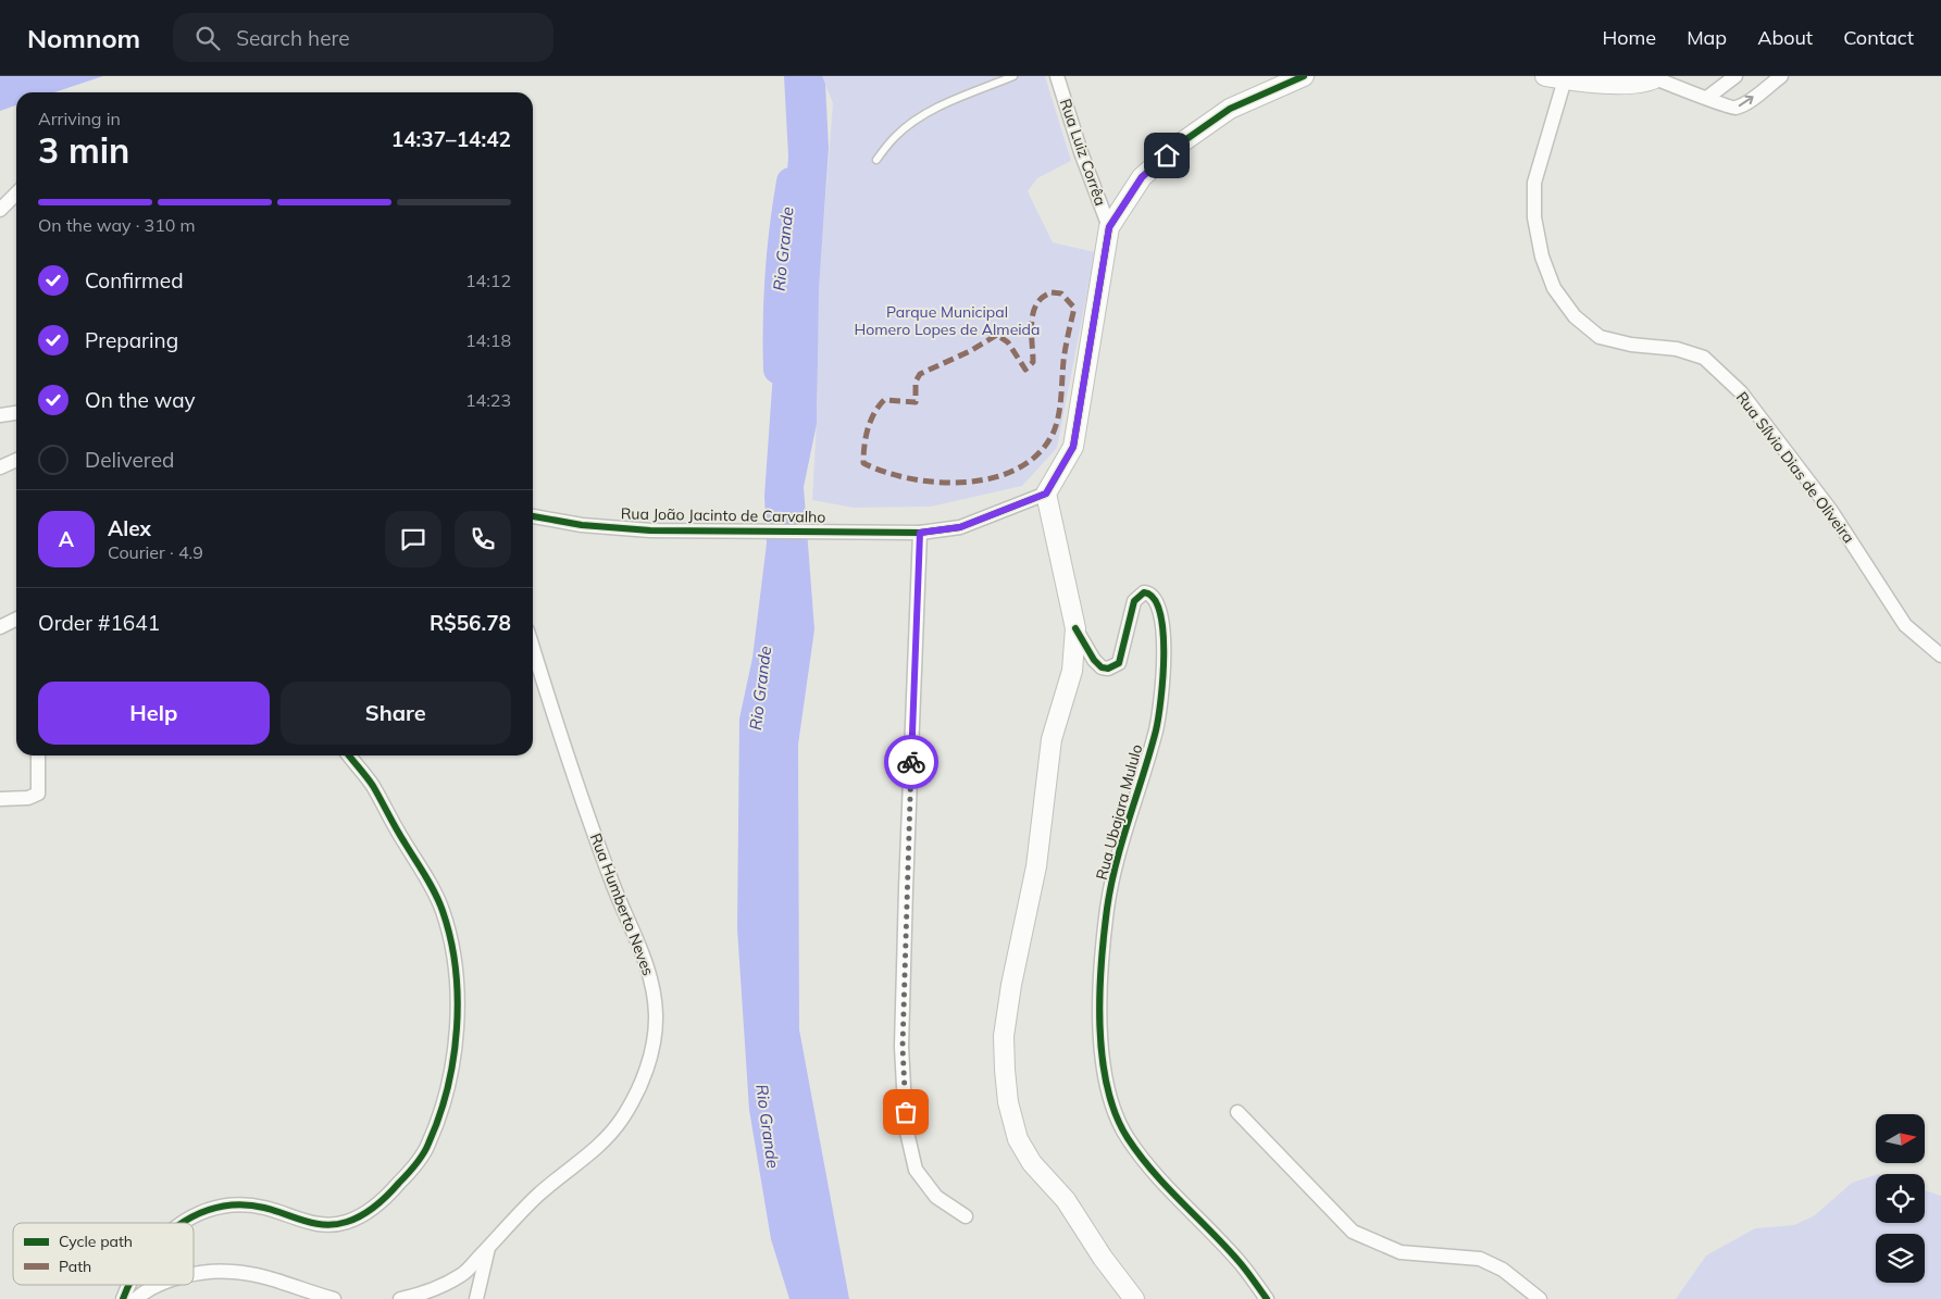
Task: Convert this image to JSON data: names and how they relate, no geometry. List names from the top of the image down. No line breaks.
{"streets":{"street":["Rua Luiz Corrêa","Rua Sílvio Dias de Oliveira","Rua João Jacinto de Carvalho","Rua Ubajara Mululo","Rua Humberto Neves"]},"water":["Rio Grande"],"parks":["Parque Municipal Homero Lopes de Almeida"],"legend":["Cycle path","Path"],"north":"right","page":{"header":"Nomnom","search":"Search here","nav":["Home","Map","About","Contact"],"heading":["3 min","Arriving in","14:37–14:42"],"panel":["Alex","Courier · 4.9","Order #1641","R$56.78"],"bar":"On the way · 310 m","list":[["Confirmed","14:12"],["Preparing","14:18"],["On the way","14:23"],"Delivered"],"round":"A","buttons":["Help","Share"]}}
